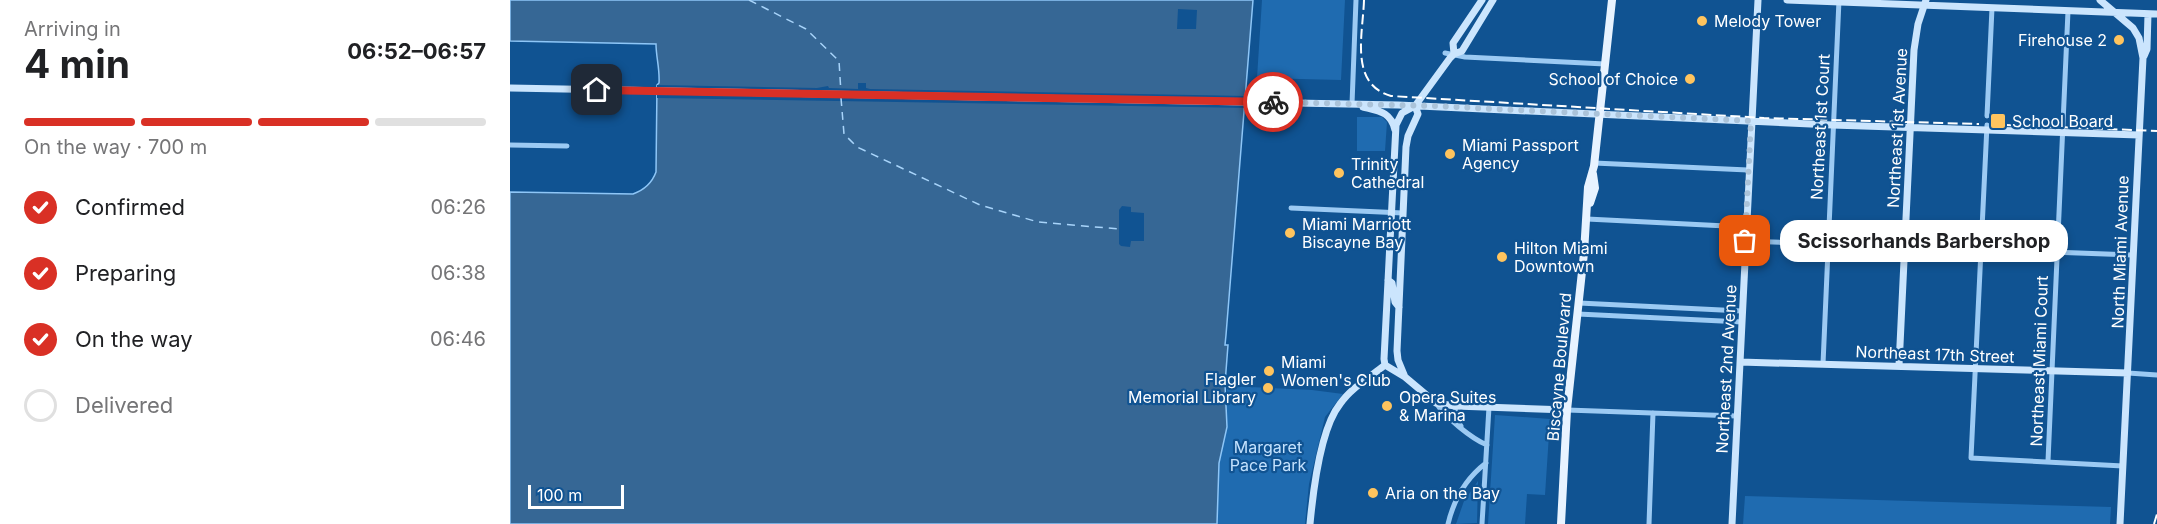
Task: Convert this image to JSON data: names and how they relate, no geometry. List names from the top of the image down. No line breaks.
{"streets":{"main road":["Northeast 1st Avenue","North Miami Avenue","Northeast 17th Street","Biscayne Boulevard","Northeast 2nd Avenue"],"street":["Northeast 1st Court","Northeast Miami Court"]},"crossings":[["Northeast 1st Court","Northeast 17th Street"],["Northeast 1st Avenue","Northeast 17th Street"],["North Miami Avenue","Northeast 17th Street"],["Northeast 17th Street","Northeast Miami Court"],["Northeast 17th Street","Northeast 2nd Avenue"]],"parks":["Margaret Pace Park"],"places":{"other":["Melody Tower","Firehouse 2","School of Choice","Miami Passport Agency","Trinity Cathedral","Miami Marriott Biscayne Bay","Scissorhands Barbershop","Hilton Miami Downtown","Miami Women's Club","Flagler Memorial Library","Opera Suites & Marina","Aria on the Bay"],"transit":["School Board"]},"scale_bar":"100 m","page":{"heading":["4 min","Arriving in","06:52–06:57"],"bar":"On the way · 700 m","list":[["Confirmed","06:26"],["Preparing","06:38"],["On the way","06:46"],"Delivered"],"bubble":"Scissorhands Barbershop","scale":"100 m"}}
